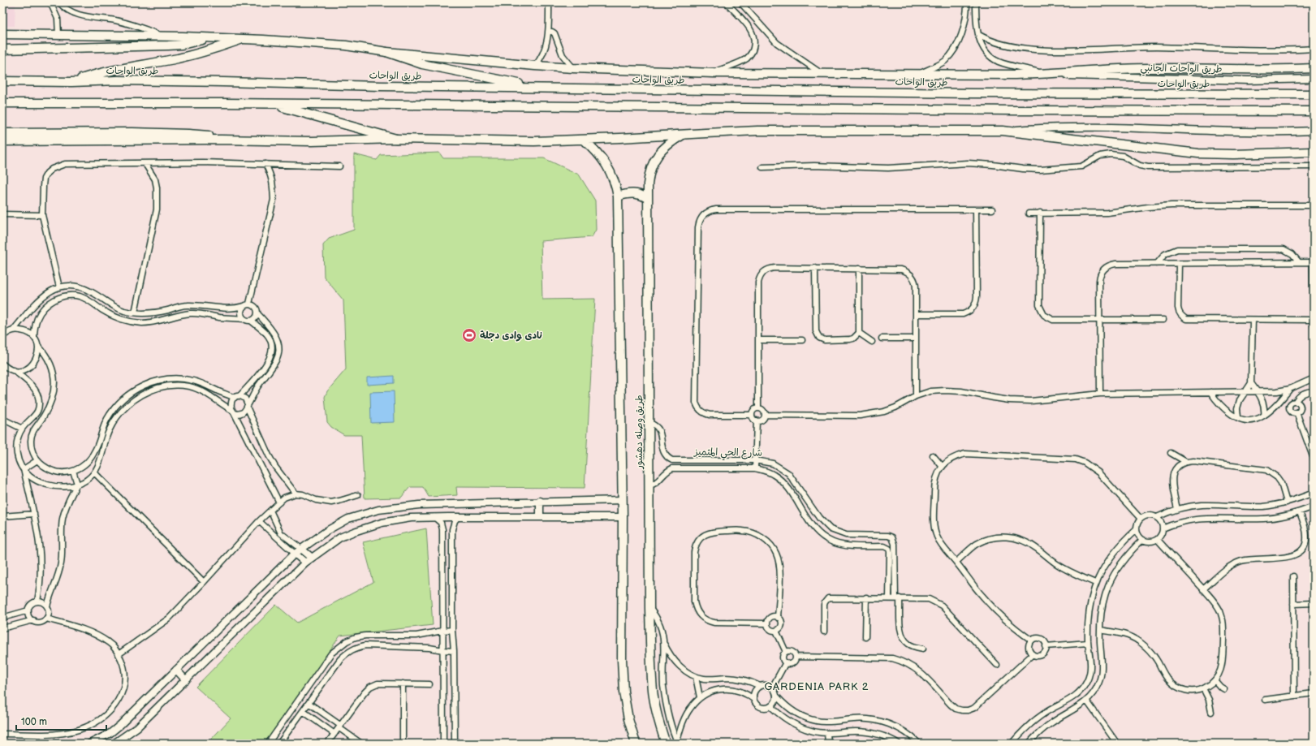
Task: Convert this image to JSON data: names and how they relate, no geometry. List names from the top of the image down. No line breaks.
{"streets":{"main road":["طريق الواحات","طريق وصله دهشور"],"street":["طريق الواحات الجانبي","شارع الحي المتميز"]},"districts":["GARDENIA PARK 2"],"places":{"sports":["نادى وادى دجلة"]},"scale_bar":"100 m"}
